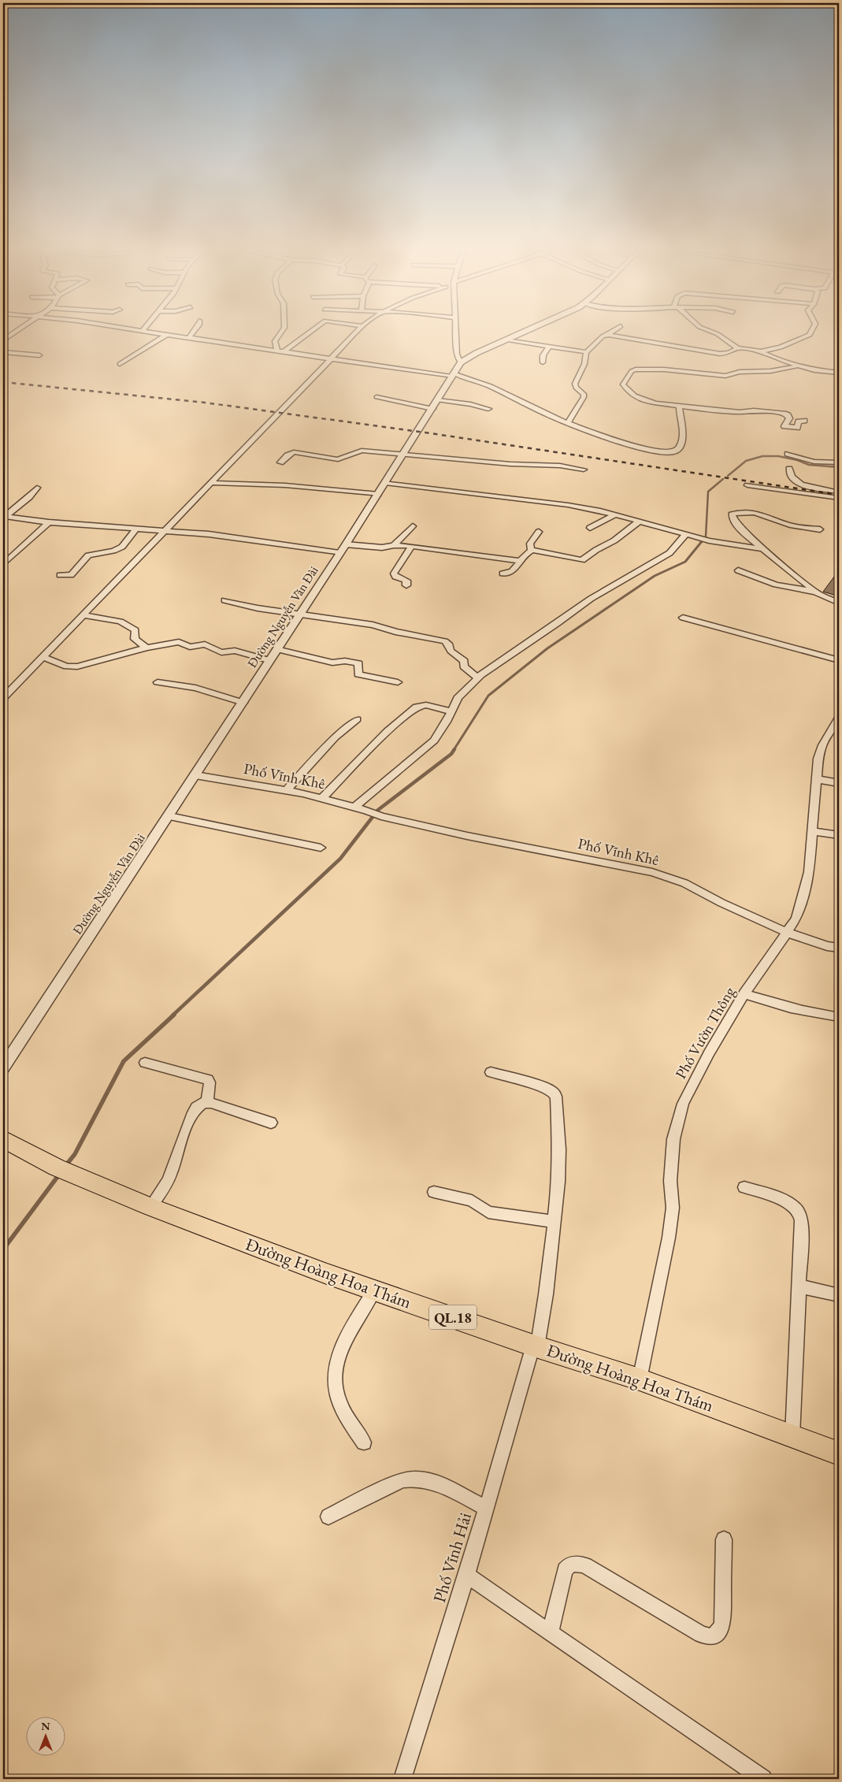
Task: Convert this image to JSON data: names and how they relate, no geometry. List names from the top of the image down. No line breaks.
{"streets":{"main road":["Đường Hoàng Hoa Thám","QL.18"],"street":["Đường Nguyễn Văn Đài","Phố Vĩnh Khê","Phố Vườn Thông","Phố Vĩnh Hải"]},"crossings":[["Đường Nguyễn Văn Đài","Phố Vĩnh Khê"],["Phố Vĩnh Khê","Phố Vườn Thông"],["Phố Vườn Thông","Đường Hoàng Hoa Thám"],["Đường Hoàng Hoa Thám","Phố Vĩnh Hải"]],"north":"top"}
